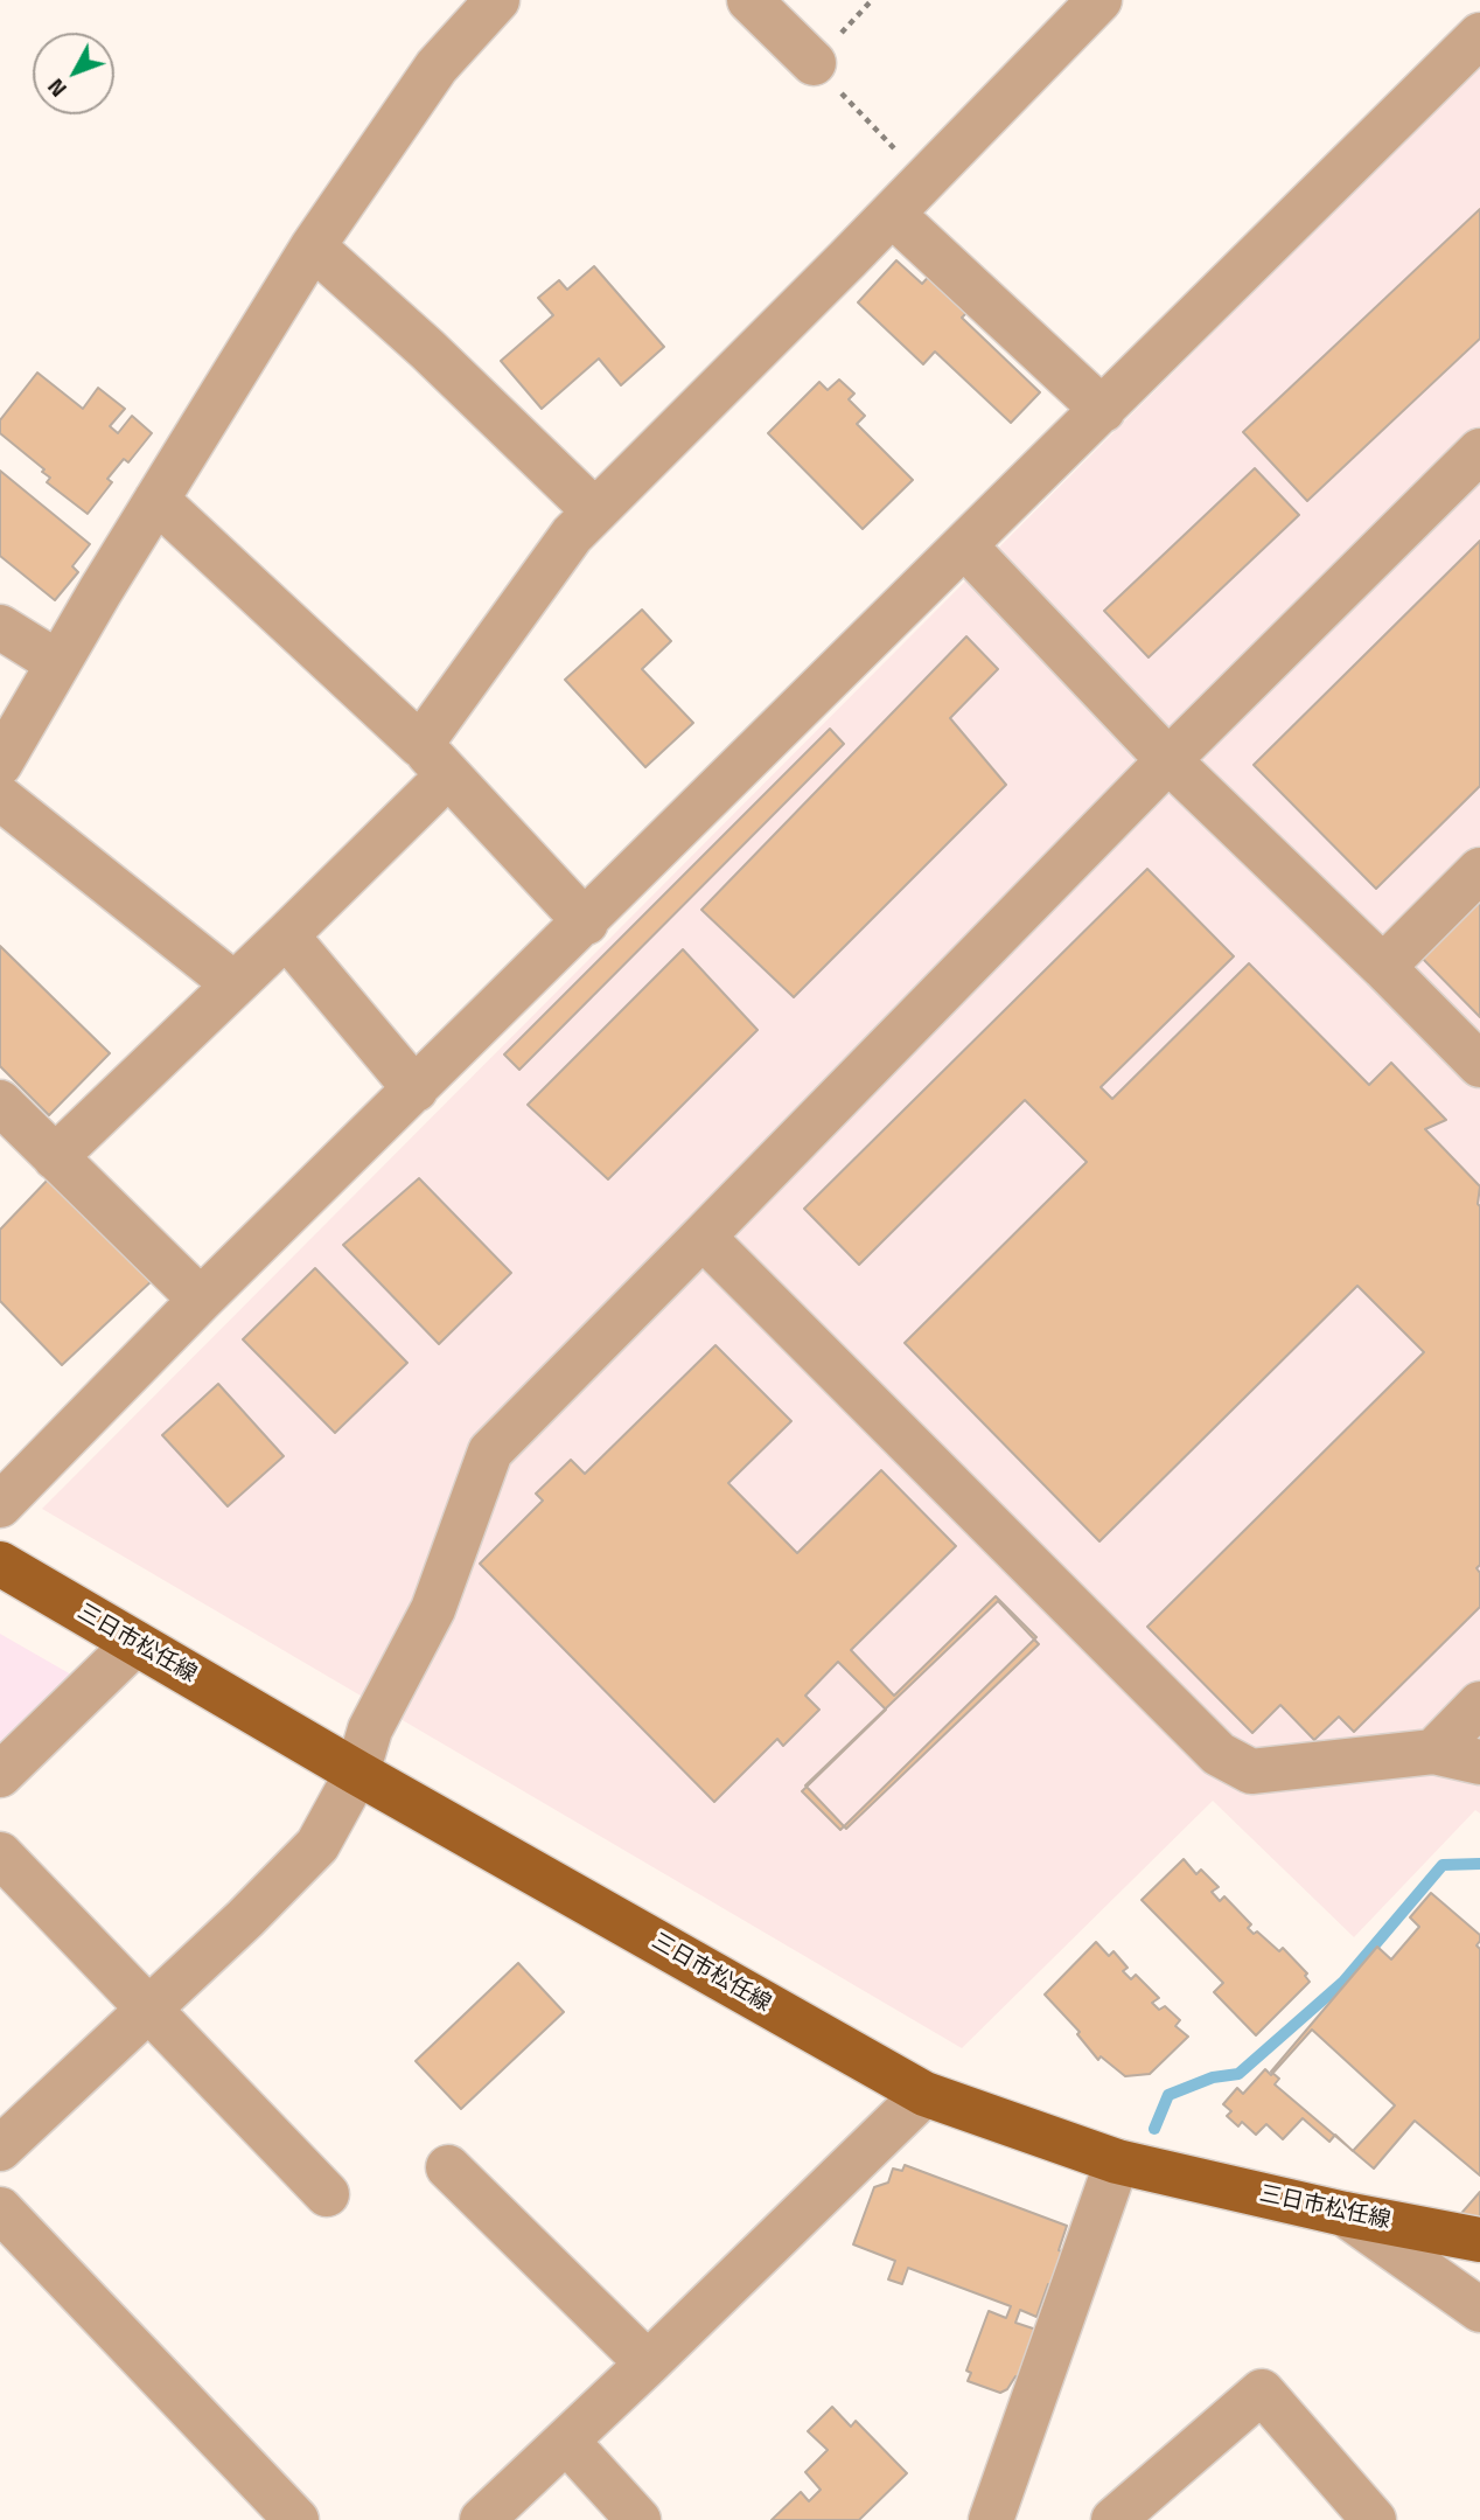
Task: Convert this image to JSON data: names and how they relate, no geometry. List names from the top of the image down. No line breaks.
{"streets":{"main road":["三日市松任線"]},"north":"bottom left"}
